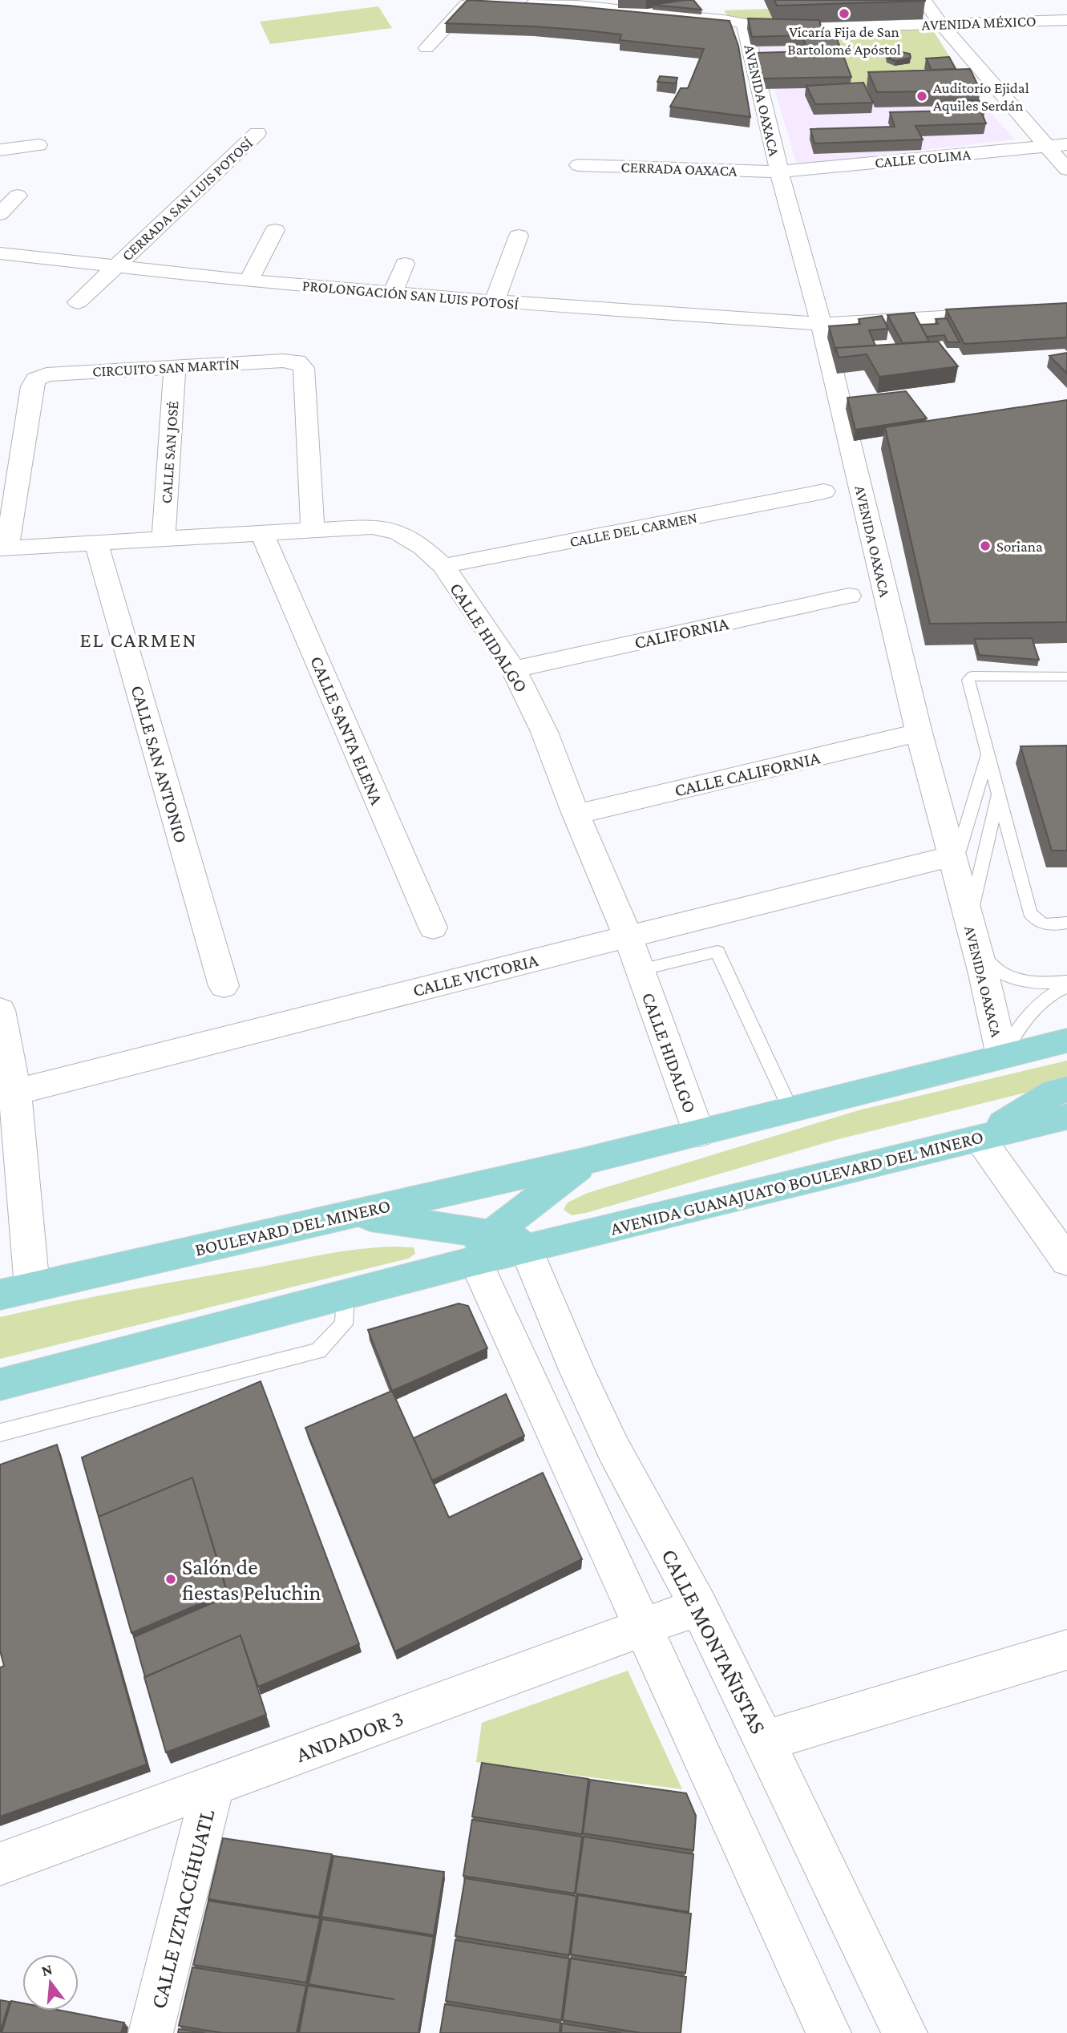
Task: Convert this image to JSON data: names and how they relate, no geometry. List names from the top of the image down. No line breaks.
{"streets":{"main road":["AVENIDA GUANAJUATO BOULEVARD DEL MINERO","BOULEVARD DEL MINERO"],"street":["AVENIDA MÉXICO","AVENIDA OAXACA","CALLE COLIMA","CERRADA OAXACA","CERRADA SAN LUIS POTOSÍ","PROLONGACIÓN SAN LUIS POTOSÍ","CIRCUITO SAN MARTÍN","CALLE SAN JOSÉ","CALLE DEL CARMEN","CALIFORNIA","CALLE HIDALGO","CALLE SANTA ELENA","CALLE SAN ANTONIO","CALLE CALIFORNIA","CALLE VICTORIA","CALLE MONTAÑISTAS","ANDADOR 3","CALLE IZTACCÍHUATL"]},"crossings":[["AVENIDA MÉXICO","AVENIDA OAXACA"],["AVENIDA OAXACA","CALLE COLIMA"],["AVENIDA OAXACA","CERRADA OAXACA"],["AVENIDA OAXACA","PROLONGACIÓN SAN LUIS POTOSÍ"],["AVENIDA OAXACA","CALLE CALIFORNIA"],["AVENIDA OAXACA","CALLE VICTORIA"],["CALLE COLIMA","CERRADA OAXACA"],["CERRADA SAN LUIS POTOSÍ","PROLONGACIÓN SAN LUIS POTOSÍ"],["CIRCUITO SAN MARTÍN","CALLE SAN JOSÉ"],["CIRCUITO SAN MARTÍN","CALLE HIDALGO"],["CALLE SAN JOSÉ","CALLE HIDALGO"],["CALLE DEL CARMEN","CALLE HIDALGO"],["CALIFORNIA","CALLE HIDALGO"],["CALLE HIDALGO","CALLE SANTA ELENA"],["CALLE HIDALGO","CALLE SAN ANTONIO"],["CALLE HIDALGO","CALLE CALIFORNIA"],["CALLE HIDALGO","CALLE VICTORIA"],["AVENIDA GUANAJUATO BOULEVARD DEL MINERO","CALLE MONTAÑISTAS"],["CALLE MONTAÑISTAS","ANDADOR 3"],["ANDADOR 3","CALLE IZTACCÍHUATL"]],"districts":["EL CARMEN"],"places":["Vicaría Fija de San Bartolomé Apóstol","Auditorio Ejidal Aquiles Serdán","Soriana","Salón de fiestas Peluchin"],"north":"top"}
